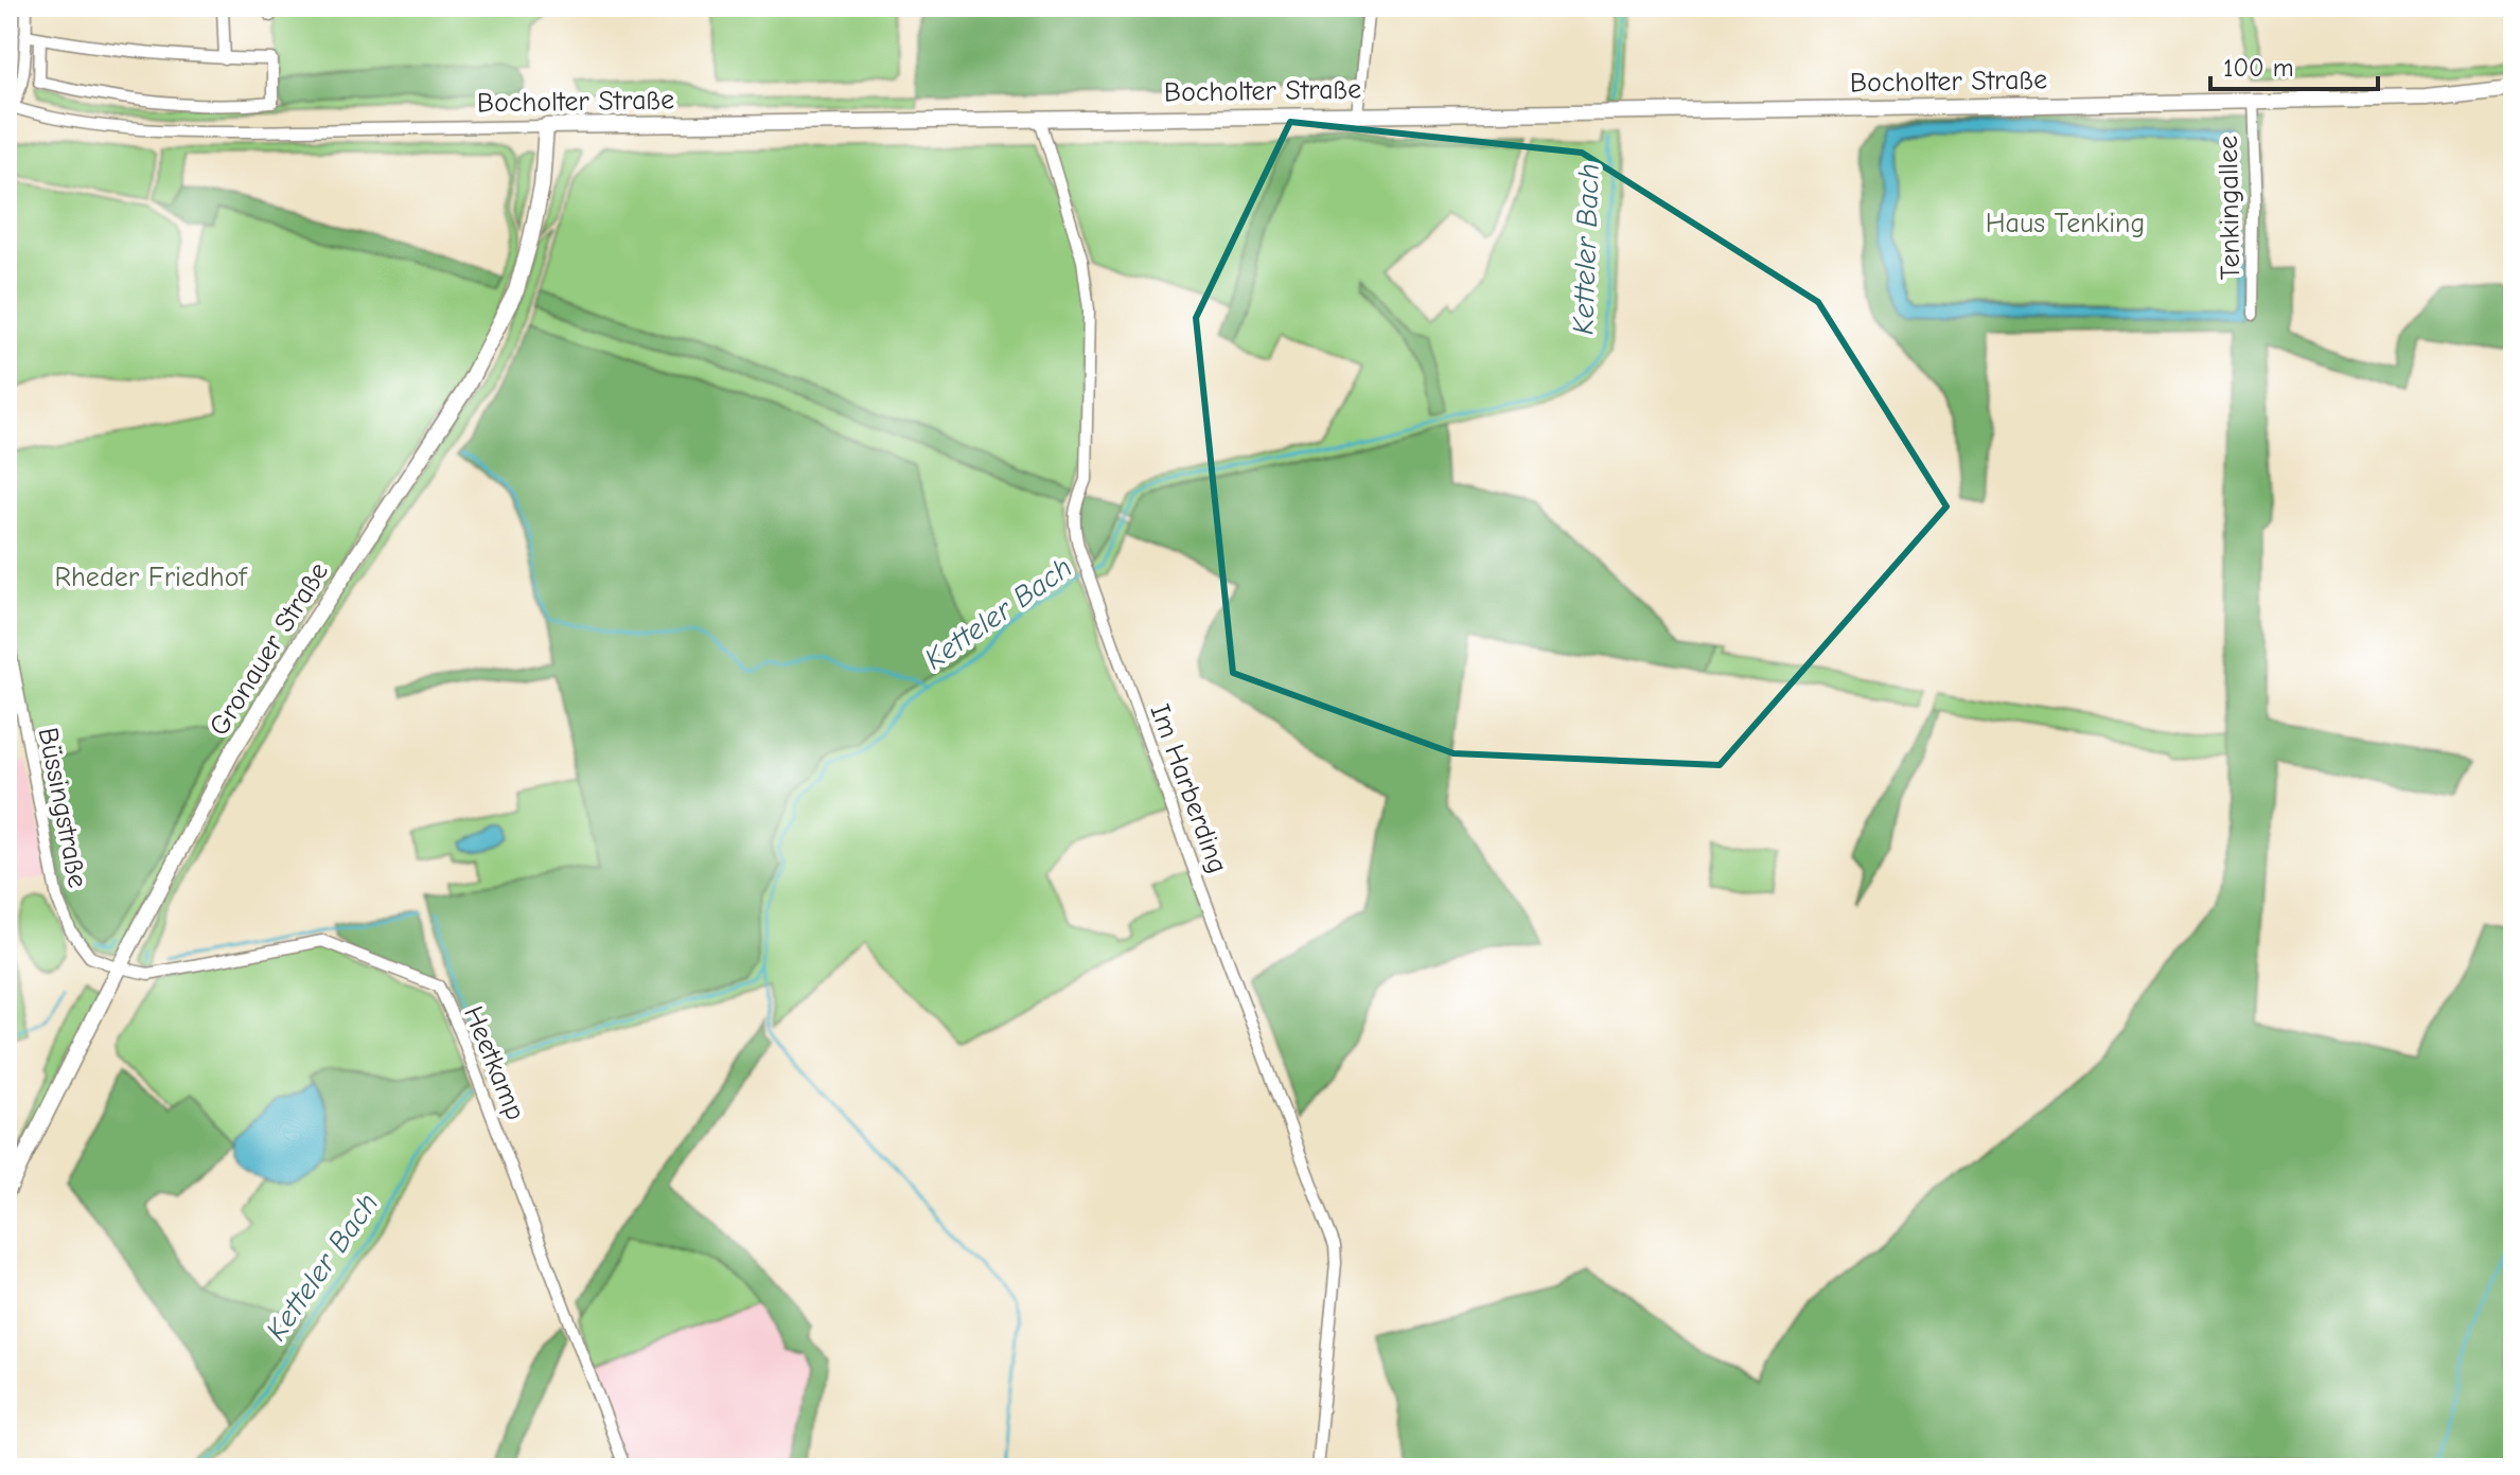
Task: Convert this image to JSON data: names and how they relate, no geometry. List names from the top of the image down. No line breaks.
{"streets":{"main road":["Bocholter Straße","Gronauer Straße"],"street":["Tenkingallee","Im Harberding","Büssingstraße","Heetkamp"]},"crossings":[["Bocholter Straße","Tenkingallee"],["Bocholter Straße","Gronauer Straße"],["Bocholter Straße","Im Harberding"],["Gronauer Straße","Büssingstraße"],["Gronauer Straße","Heetkamp"],["Büssingstraße","Heetkamp"]],"water":["Ketteler Bach"],"parks":["Haus Tenking","Rheder Friedhof"],"scale_bar":"100 m"}
